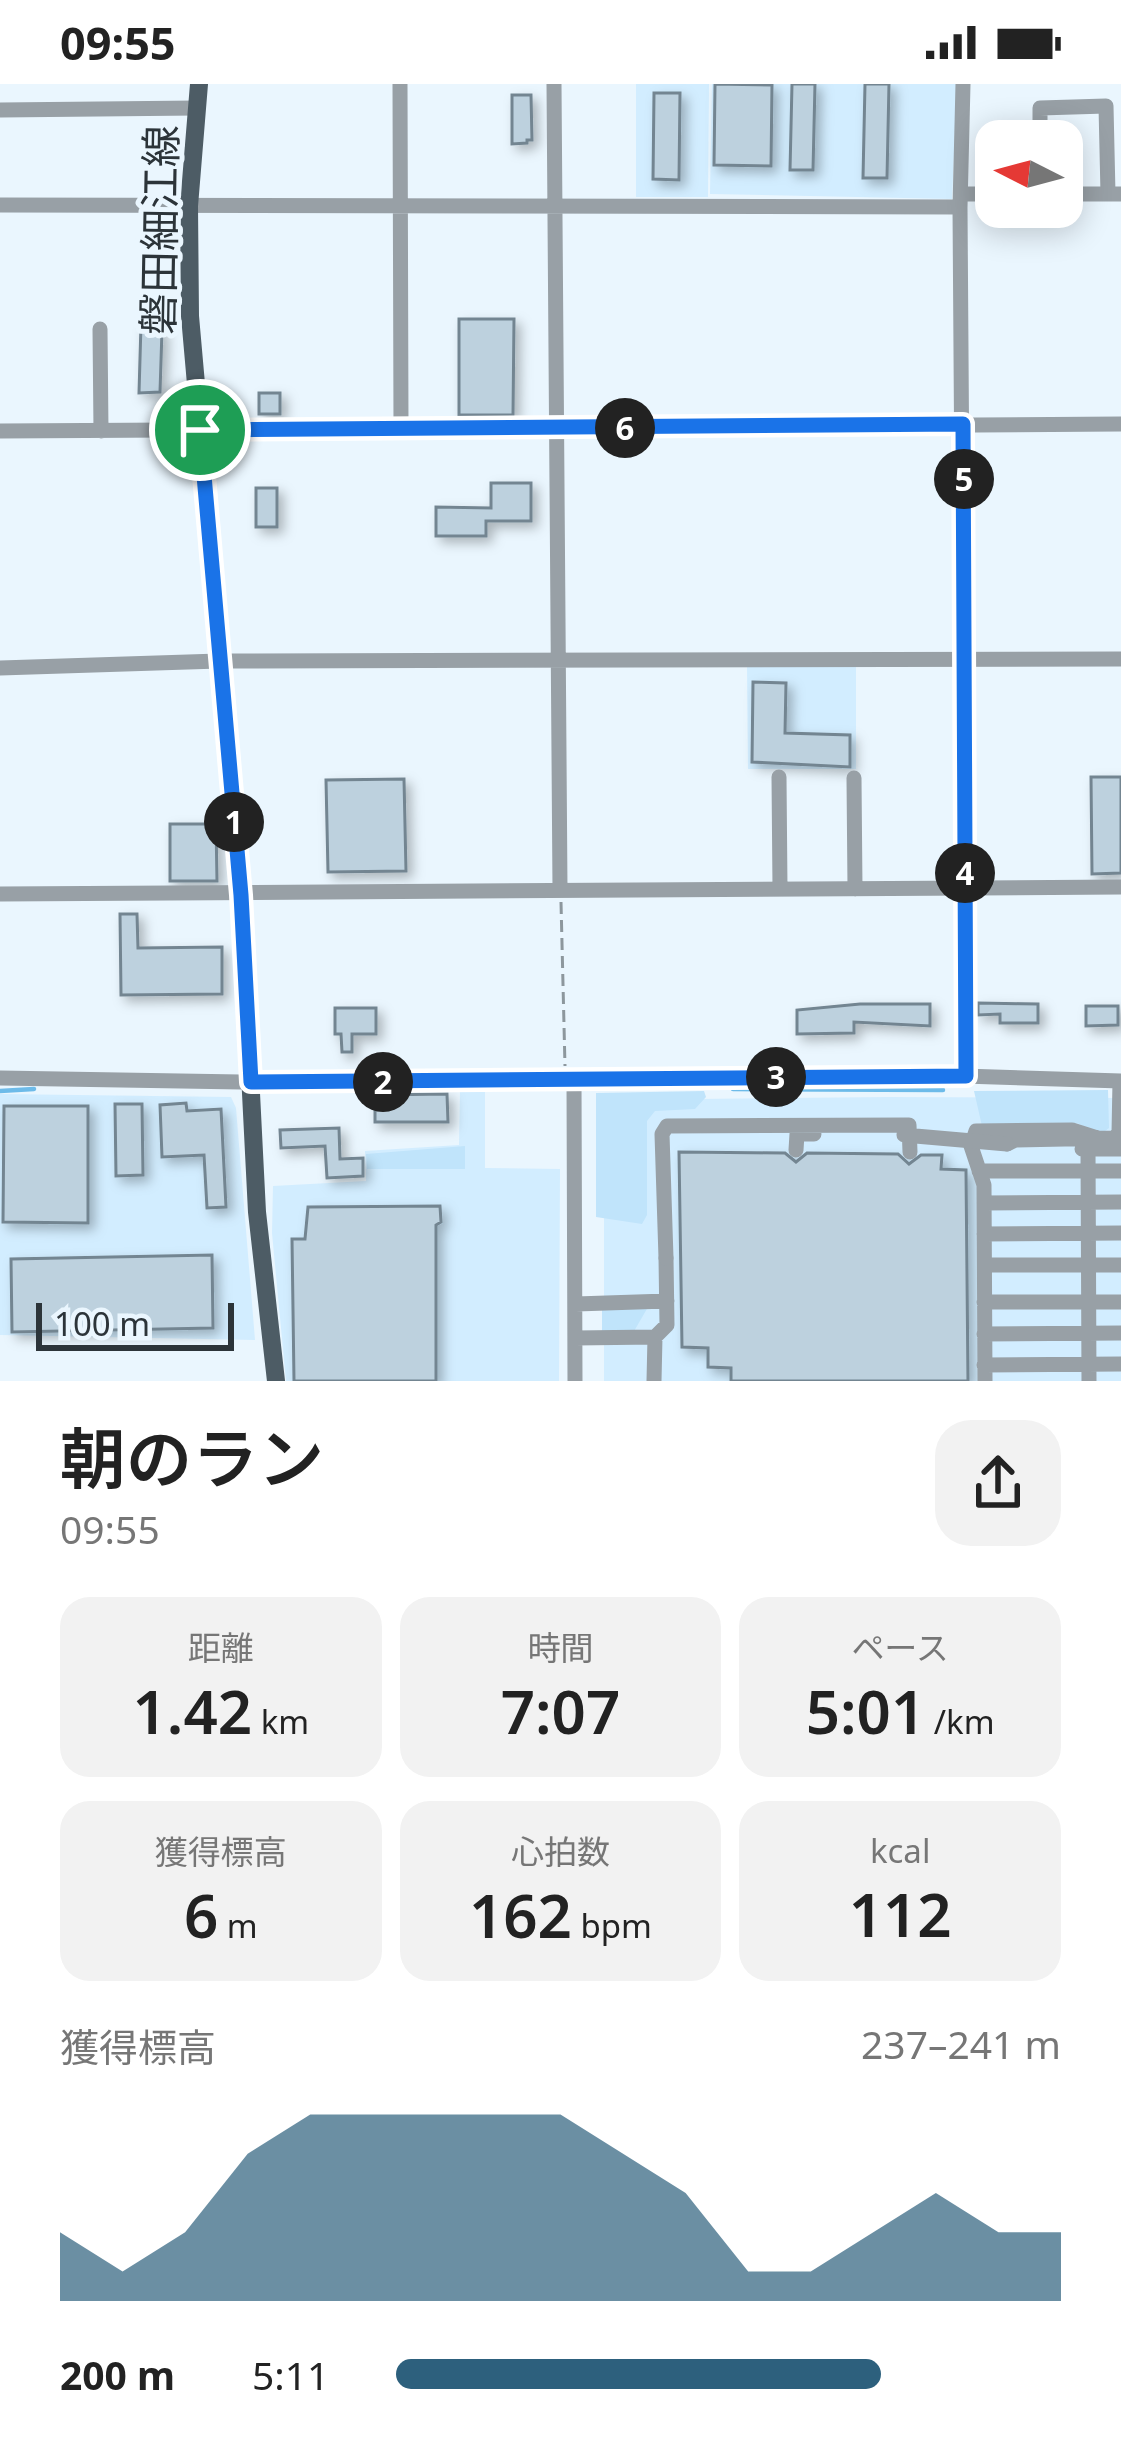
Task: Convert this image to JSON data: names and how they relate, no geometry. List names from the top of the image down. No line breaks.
{"streets":{"main road":["磐田細江線"]},"scale_bar":"100 m","north":"left","page":{"status":"09:55","pins":["6","5","1","4","3","2"],"scale":"100 m","heading":["朝のラン","09:55"],"stats":[["距離","1.42 km"],["時間","7:07"],["ペース","5:01 /km"],["獲得標高","6 m"],["心拍数","162 bpm"],["kcal","112"]],"chart":["獲得標高","237–241 m"],"list":[{"name":"200 m","note":"5:11"}]}}
